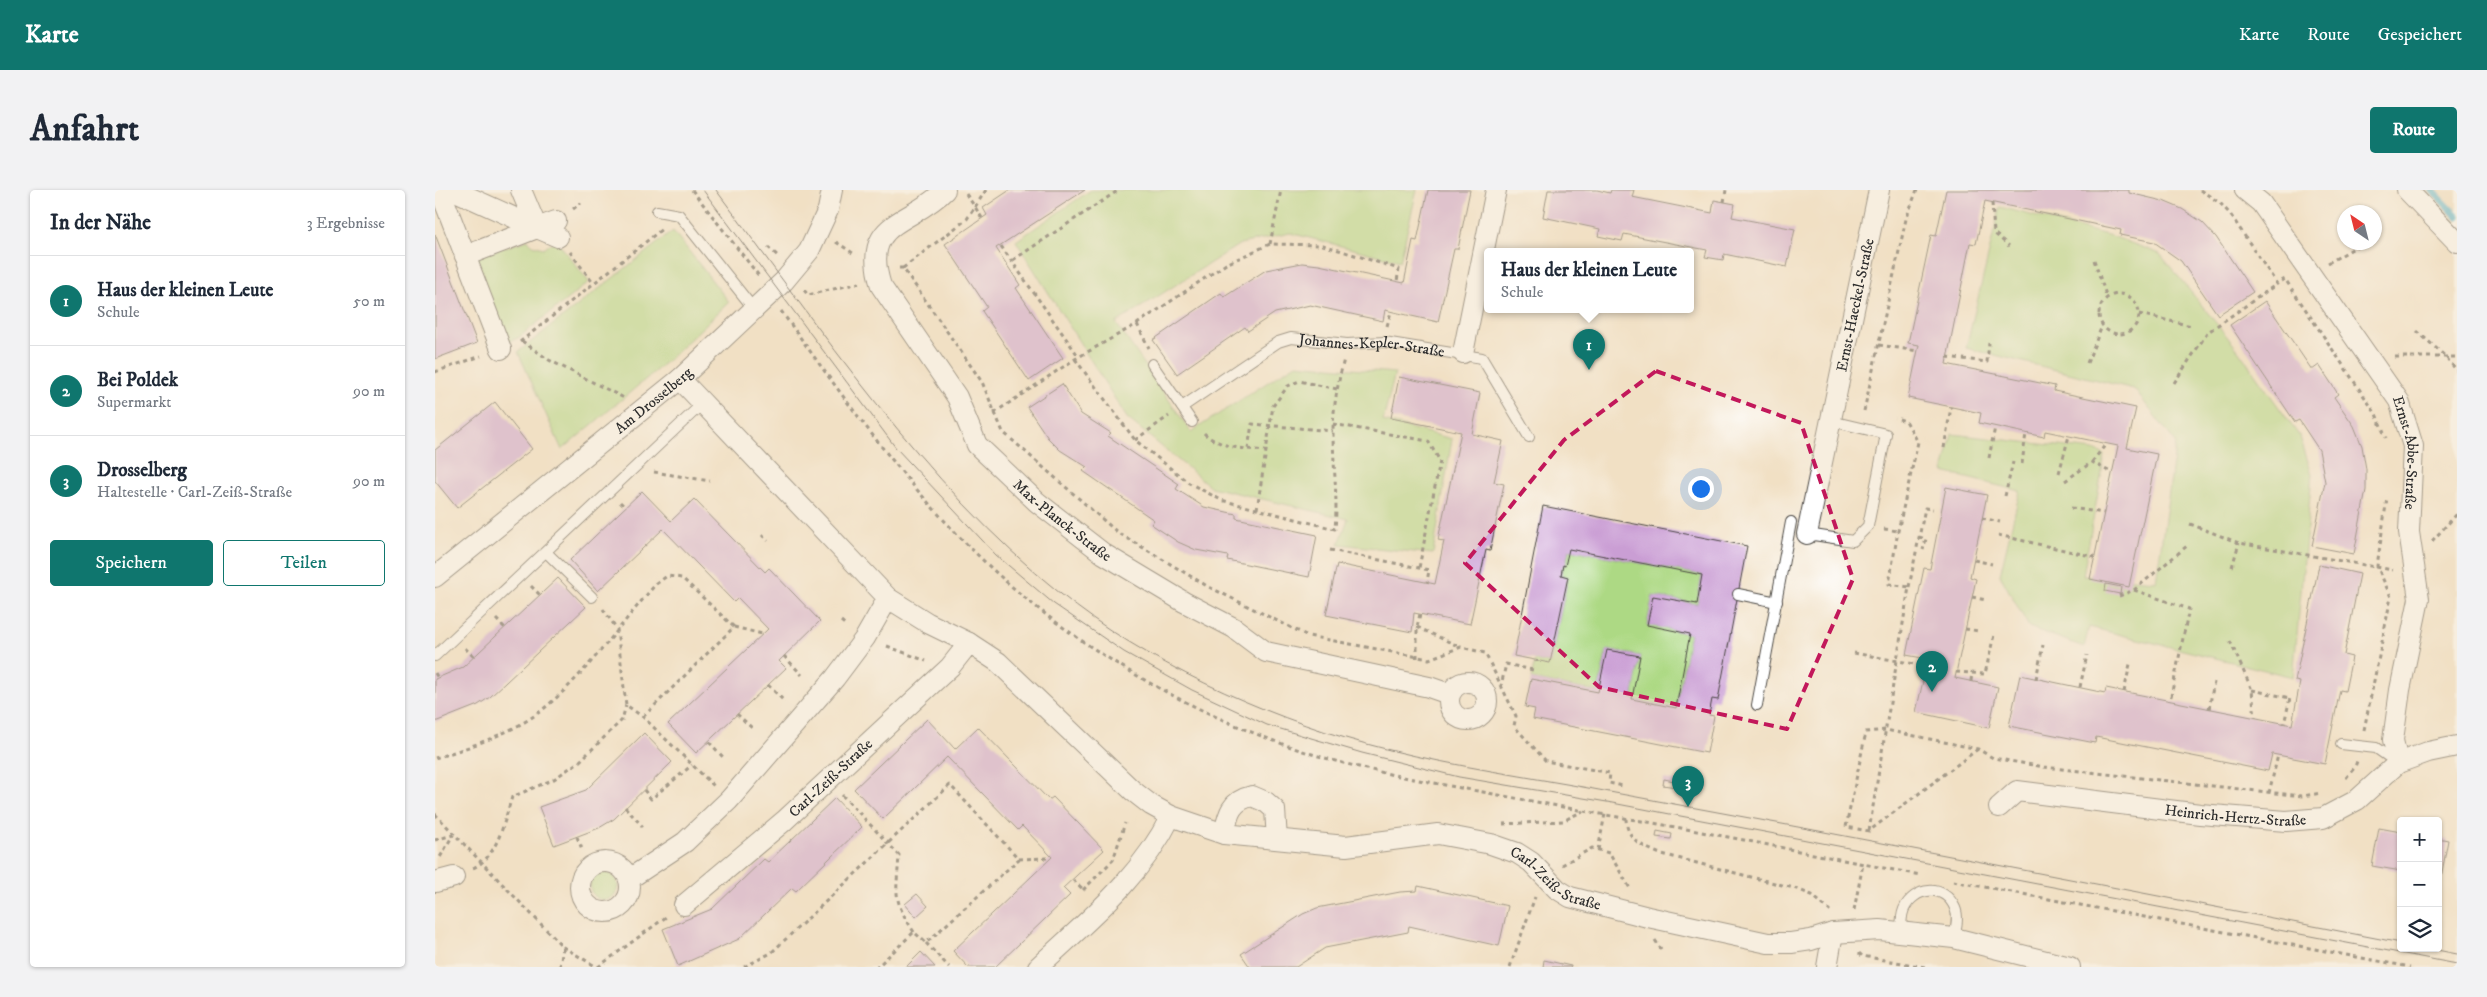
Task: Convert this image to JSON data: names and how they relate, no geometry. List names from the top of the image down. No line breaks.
{"streets":{"street":["Ernst-Haeckel-Straße","Johannes-Kepler-Straße","Am Drosselberg","Ernst-Abbe-Straße","Max-Planck-Straße","Carl-Zeiß-Straße","Heinrich-Hertz-Straße"]},"crossings":[["Am Drosselberg","Carl-Zeiß-Straße"],["Ernst-Abbe-Straße","Heinrich-Hertz-Straße"]],"north":"top left","page":{"header":"Karte","nav":["Karte","Route","Gespeichert"],"buttons":["Route",["Speichern","Teilen"]],"title":"Anfahrt","heading":["In der Nähe","3 Ergebnisse"],"popup":["Haus der kleinen Leute","Schule"],"list":[{"mark":"1","name":"Haus der kleinen Leute","note":"Schule","value":"50 m"},{"mark":"2","name":"Bei Poldek","note":"Supermarkt","value":"90 m"},{"mark":"3","name":"Drosselberg","note":"Haltestelle · Carl-Zeiß-Straße","value":"90 m"}],"pins":["1","2","3"],"map_buttons":["+","−"]}}
